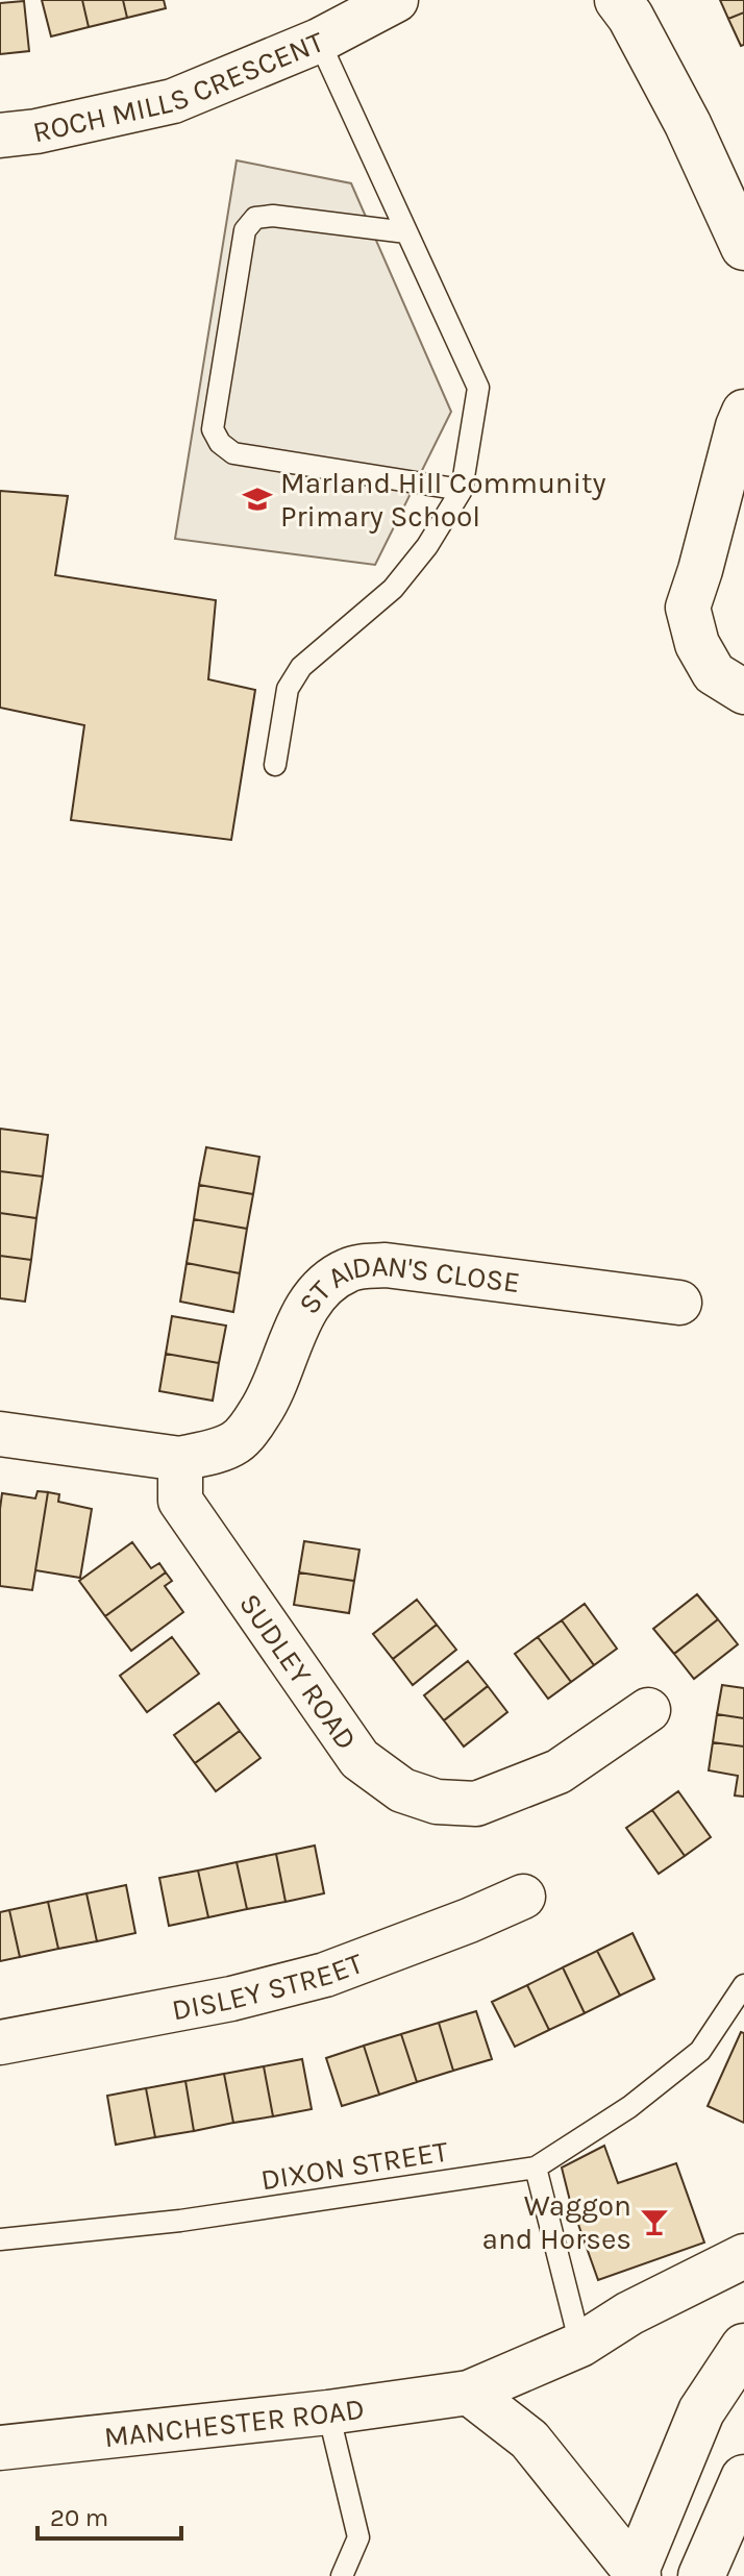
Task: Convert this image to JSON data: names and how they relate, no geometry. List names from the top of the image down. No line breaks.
{"streets":{"street":["ROCH MILLS CRESCENT","ST AIDAN'S CLOSE","SUDLEY ROAD","DISLEY STREET","MANCHESTER ROAD"],"lane":["DIXON STREET"]},"crossings":[["ST AIDAN'S CLOSE","SUDLEY ROAD"]],"places":{"school or university":["Marland Hill Community Primary School"],"bar":["Waggon and Horses"]},"scale_bar":"20 m"}
